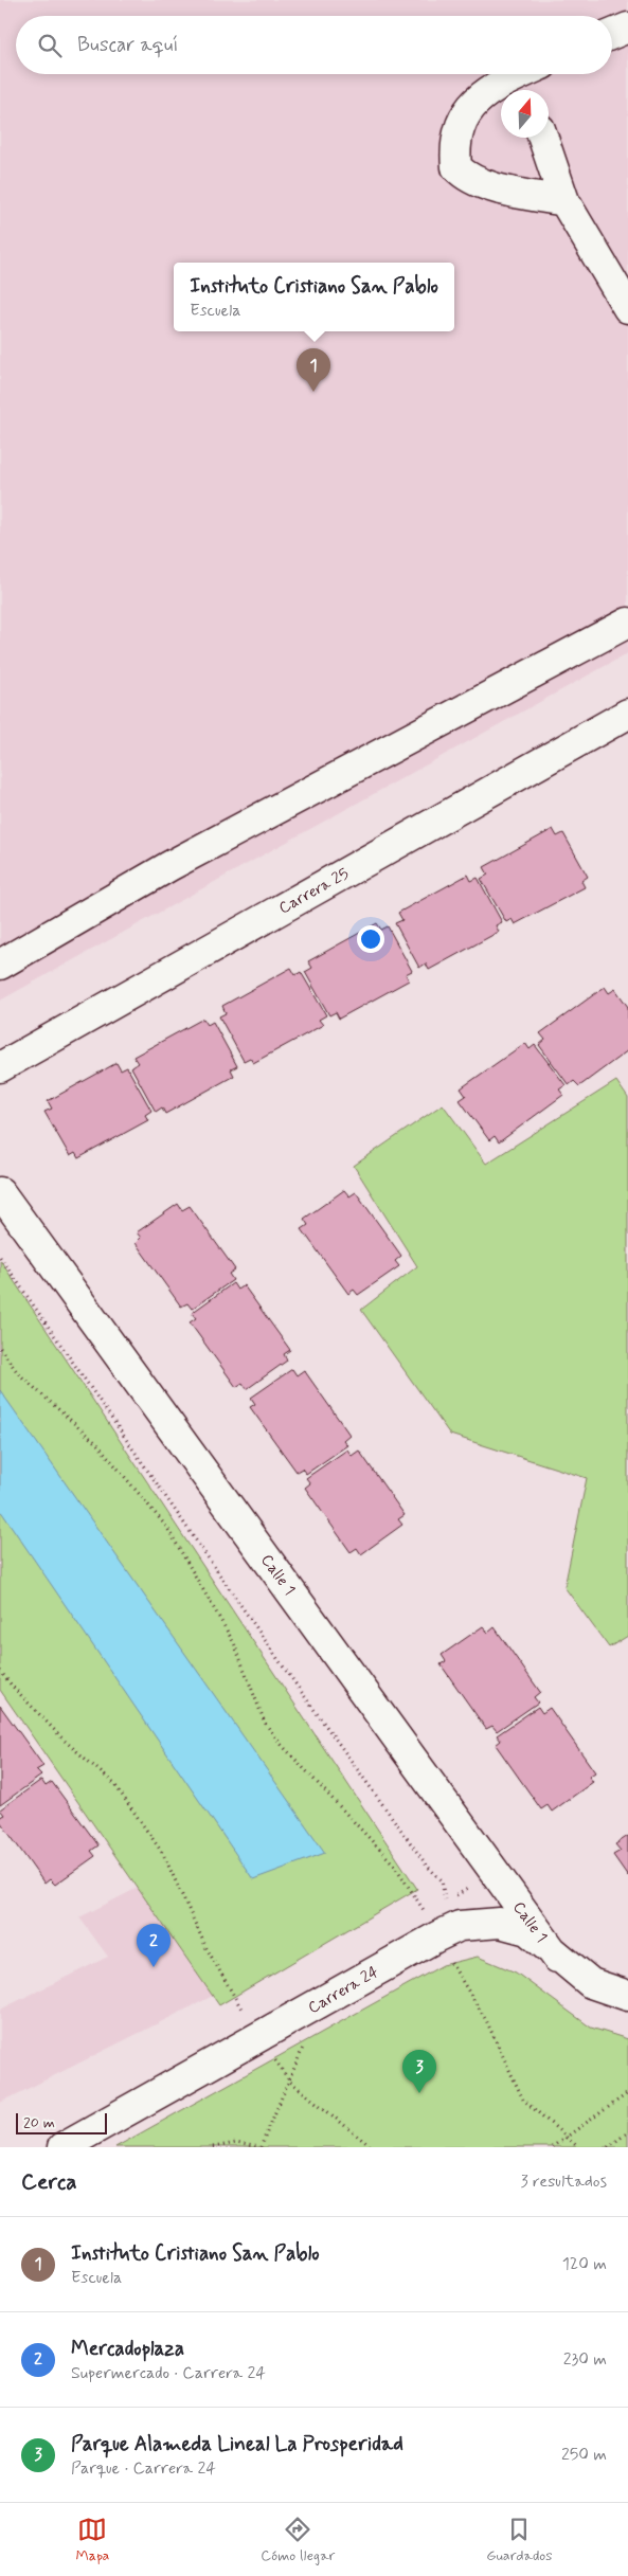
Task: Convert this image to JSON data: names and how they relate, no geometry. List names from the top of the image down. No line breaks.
{"streets":{"street":["Carrera 25","Calle 1","Carrera 24"]},"crossings":[["Calle 1","Carrera 24"]],"scale_bar":"20 m","north":"top","page":{"search":"Buscar aquí","popup":["Instituto Cristiano San Pablo","Escuela"],"pins":["1","2","3"],"scale":"20 m","heading":["Cerca","3 resultados"],"list":[{"mark":"1","name":"Instituto Cristiano San Pablo","note":"Escuela","value":"120 m"},{"mark":"2","name":"Mercadoplaza","note":"Supermercado · Carrera 24","value":"230 m"},{"mark":"3","name":"Parque Alameda Lineal La Prosperidad","note":"Parque · Carrera 24","value":"250 m"}],"nav":["Mapa","Cómo llegar","Guardados"]}}
